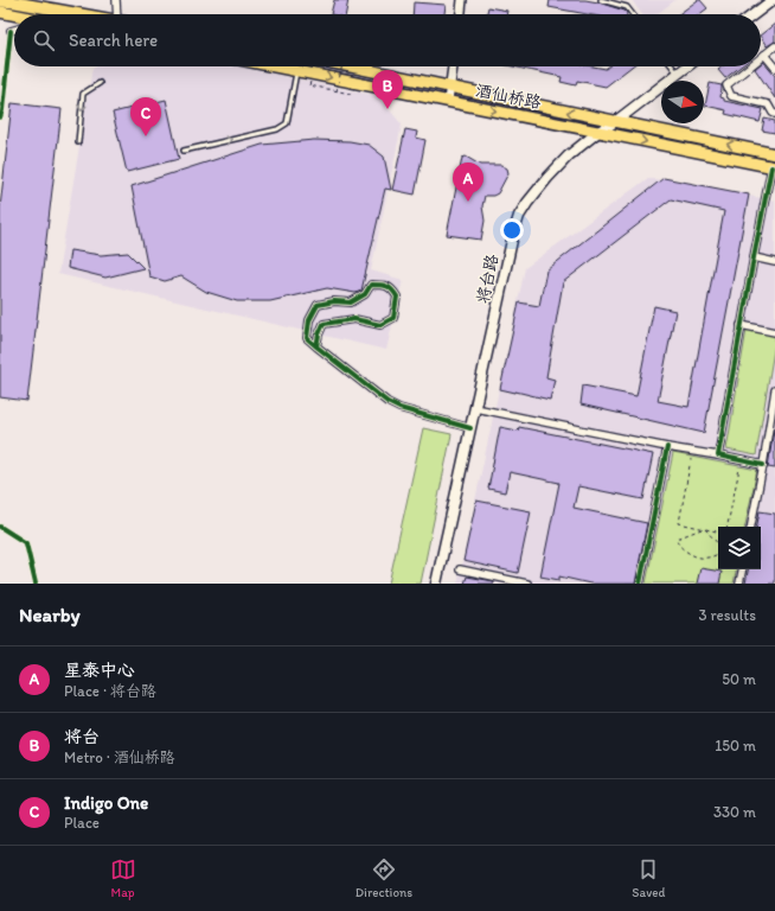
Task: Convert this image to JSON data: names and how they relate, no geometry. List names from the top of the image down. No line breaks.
{"streets":{"main road":["酒仙桥路","将台路"]},"crossings":[["酒仙桥路","将台路"]],"north":"right","page":{"search":"Search here","pins":["B","C","A"],"heading":["Nearby","3 results"],"list":[{"mark":"A","name":"星泰中心","note":"Place · 将台路","value":"50 m"},{"mark":"B","name":"将台","note":"Metro · 酒仙桥路","value":"150 m"},{"mark":"C","name":"Indigo One","note":"Place","value":"330 m"}],"nav":["Map","Directions","Saved"]}}
